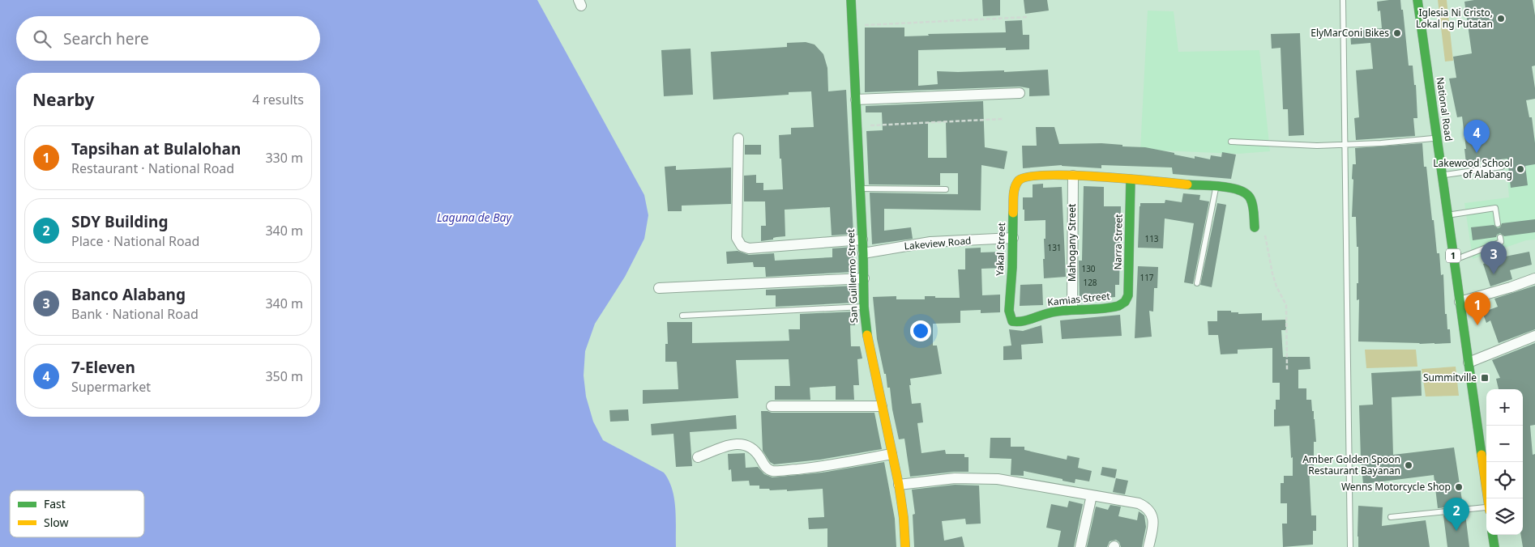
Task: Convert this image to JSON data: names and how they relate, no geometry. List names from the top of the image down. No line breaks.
{"streets":{"main road":["National Road","Narra Street","Yakal Street","1","San Guillermo Street","Kamias Street"],"street":["Mahogany Street","Lakeview Road"]},"crossings":[["Narra Street","Kamias Street"],["Mahogany Street","Yakal Street"],["Mahogany Street","Kamias Street"],["Lakeview Road","Yakal Street"],["Lakeview Road","San Guillermo Street"],["Yakal Street","Kamias Street"]],"water":["Laguna de Bay"],"places":{"other":["Iglesia Ni Cristo, Lokal ng Putatan","ElyMarConi Bikes","Lakewood School of Alabang","Amber Golden Spoon Restaurant Bayanan","Wenns Motorcycle Shop"],"transit":["Summitville"]},"house_numbers":["113","131","130","117","128"],"legend":["Fast","Slow"],"page":{"search":"Search here","heading":["Nearby","4 results"],"pins":["4","3","1","2"],"list":[{"mark":"1","name":"Tapsihan at Bulalohan","note":"Restaurant · National Road","value":"330 m"},{"mark":"2","name":"SDY Building","note":"Place · National Road","value":"340 m"},{"mark":"3","name":"Banco Alabang","note":"Bank · National Road","value":"340 m"},{"mark":"4","name":"7-Eleven","note":"Supermarket","value":"350 m"}],"map_buttons":["+","−"]}}
